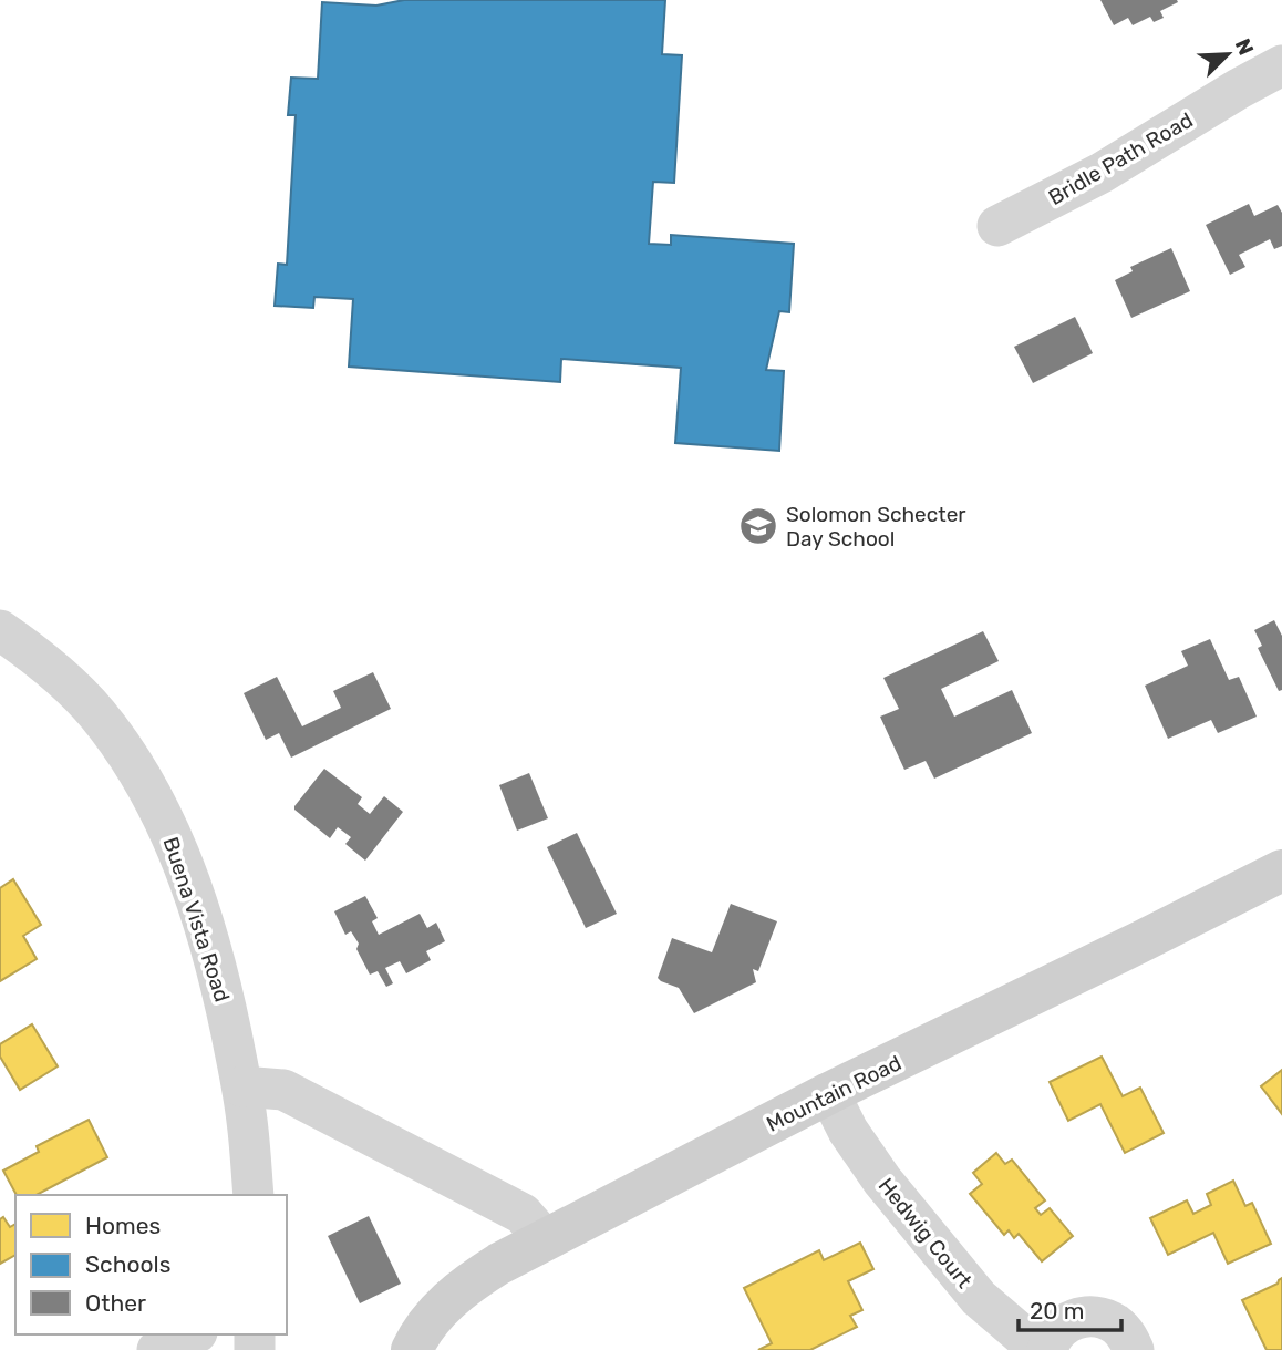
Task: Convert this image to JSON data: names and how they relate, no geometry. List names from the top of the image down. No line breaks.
{"streets":{"main road":["Mountain Road"],"street":["Bridle Path Road","Buena Vista Road","Hedwig Court"]},"crossings":[["Mountain Road","Hedwig Court"]],"places":{"school or university":["Solomon Schecter Day School"]},"legend":["Homes","Schools","Other"],"scale_bar":"20 m","north":"top right"}
